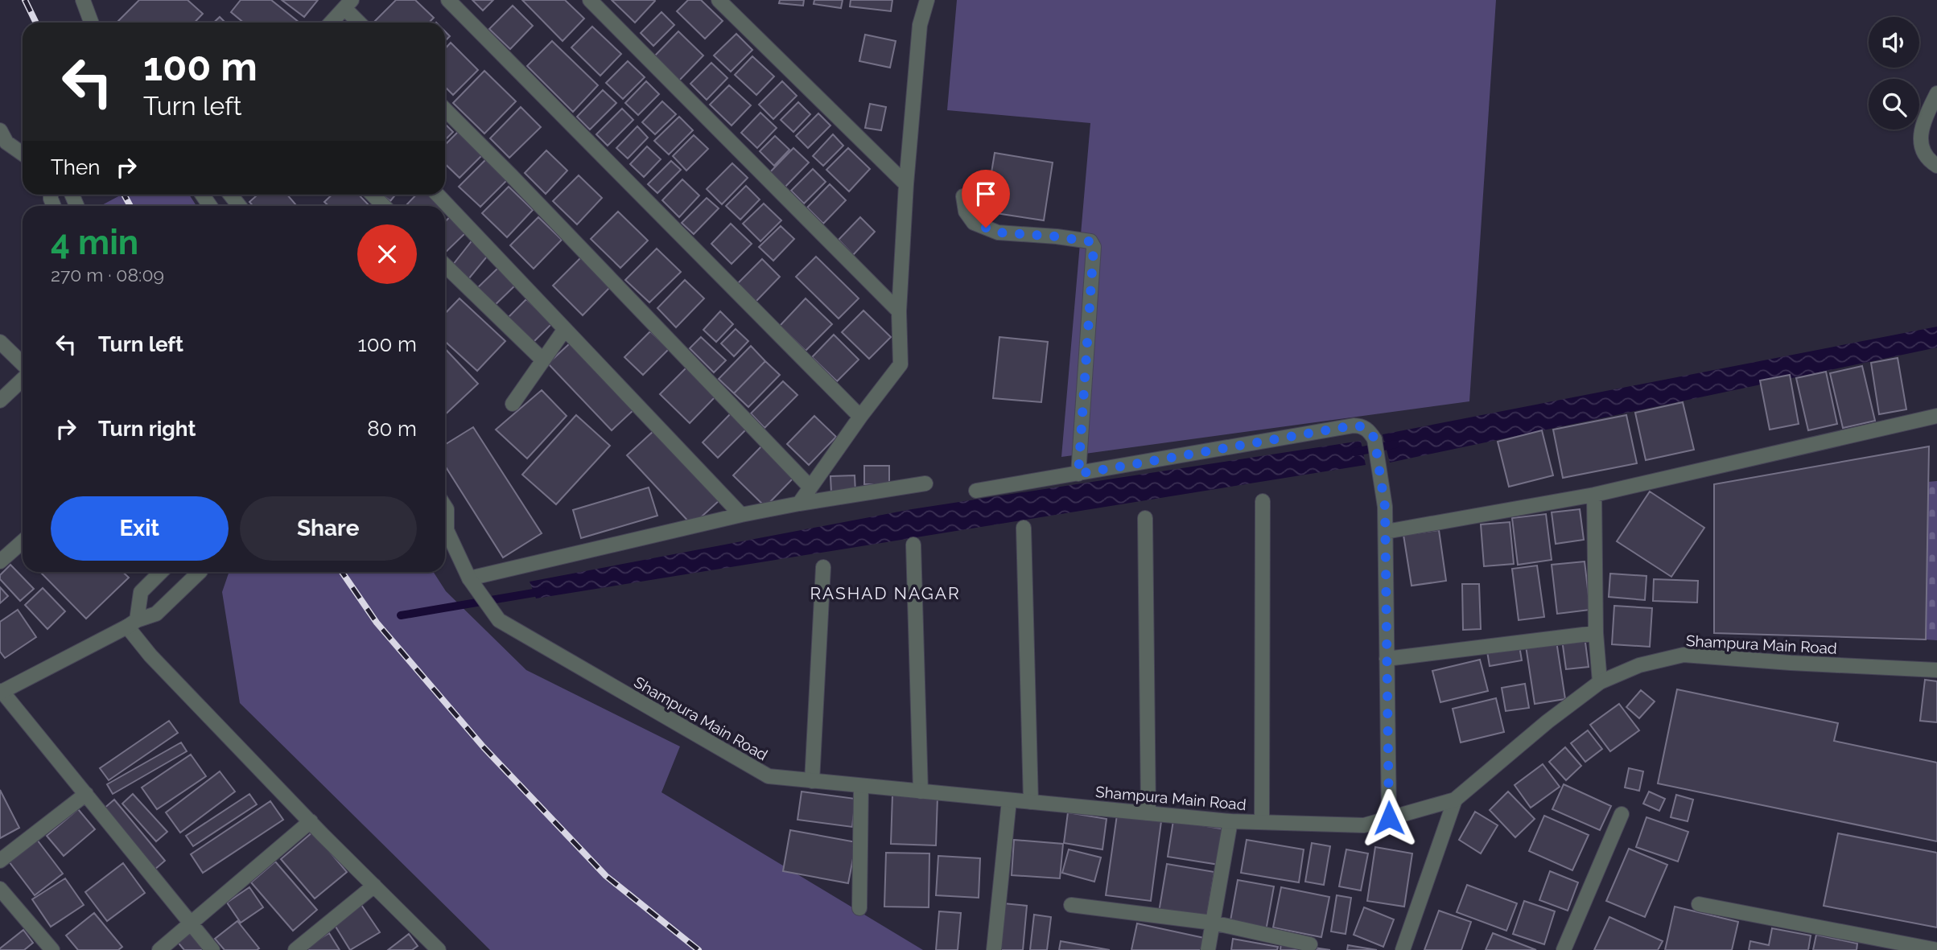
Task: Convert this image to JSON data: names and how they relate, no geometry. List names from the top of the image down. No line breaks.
{"streets":{"street":["Shampura Main Road"]},"districts":["RASHAD NAGAR"],"page":{"turn":["100 m","Turn left"],"then":"Then","heading":["4 min","270 m · 08:09"],"list":[{"name":"Turn left","value":"100 m"},{"name":"Turn right","value":"80 m"}],"buttons":["Exit","Share"]}}
